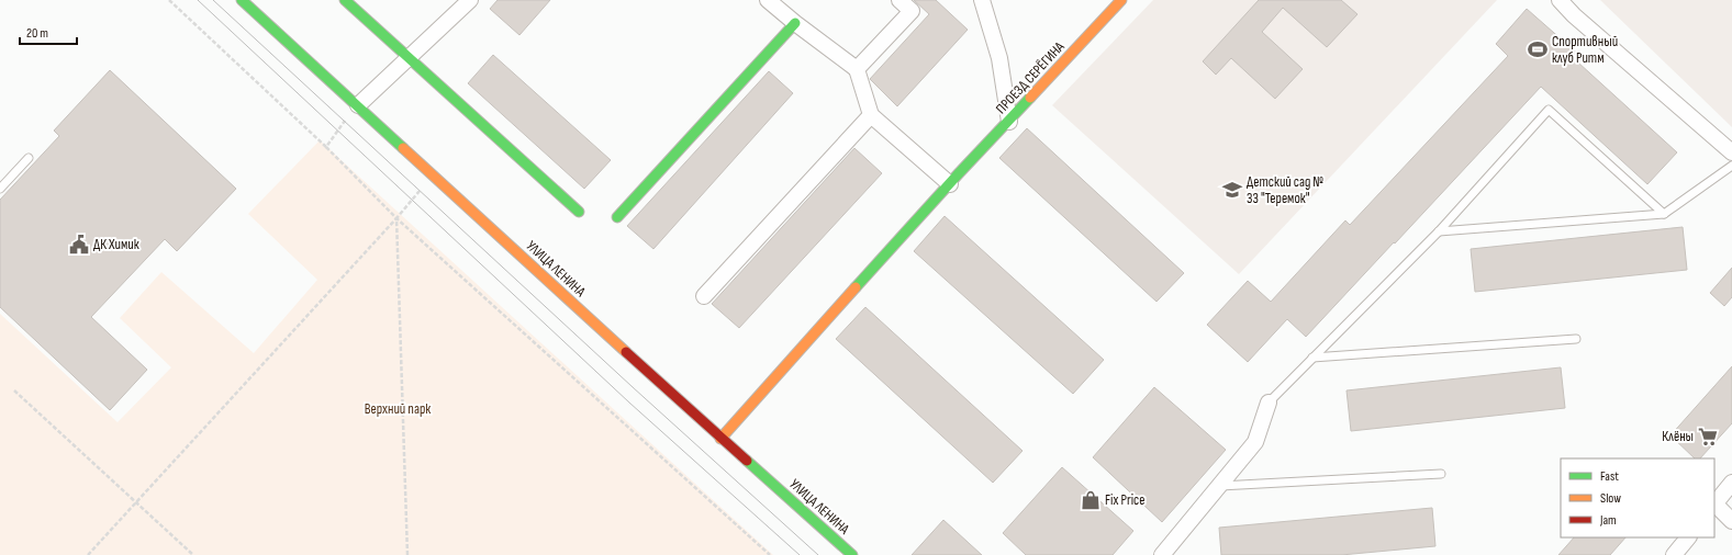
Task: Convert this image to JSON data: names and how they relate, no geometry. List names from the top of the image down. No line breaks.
{"streets":{"street":["ПРОЕЗД СЕРЁГИНА","УЛИЦА ЛЕНИНА"]},"crossings":[["ПРОЕЗД СЕРЁГИНА","УЛИЦА ЛЕНИНА"]],"parks":["Верхний парк"],"places":{"sports":["Спортивный клуб Ритм"],"school or university":["Детский сад № 33 \"Теремок\""],"public building":["ДК Химик"],"supermarket":["Клёны"],"shop":["Fix Price"]},"legend":["Fast","Slow","Jam"],"scale_bar":"20 m"}
